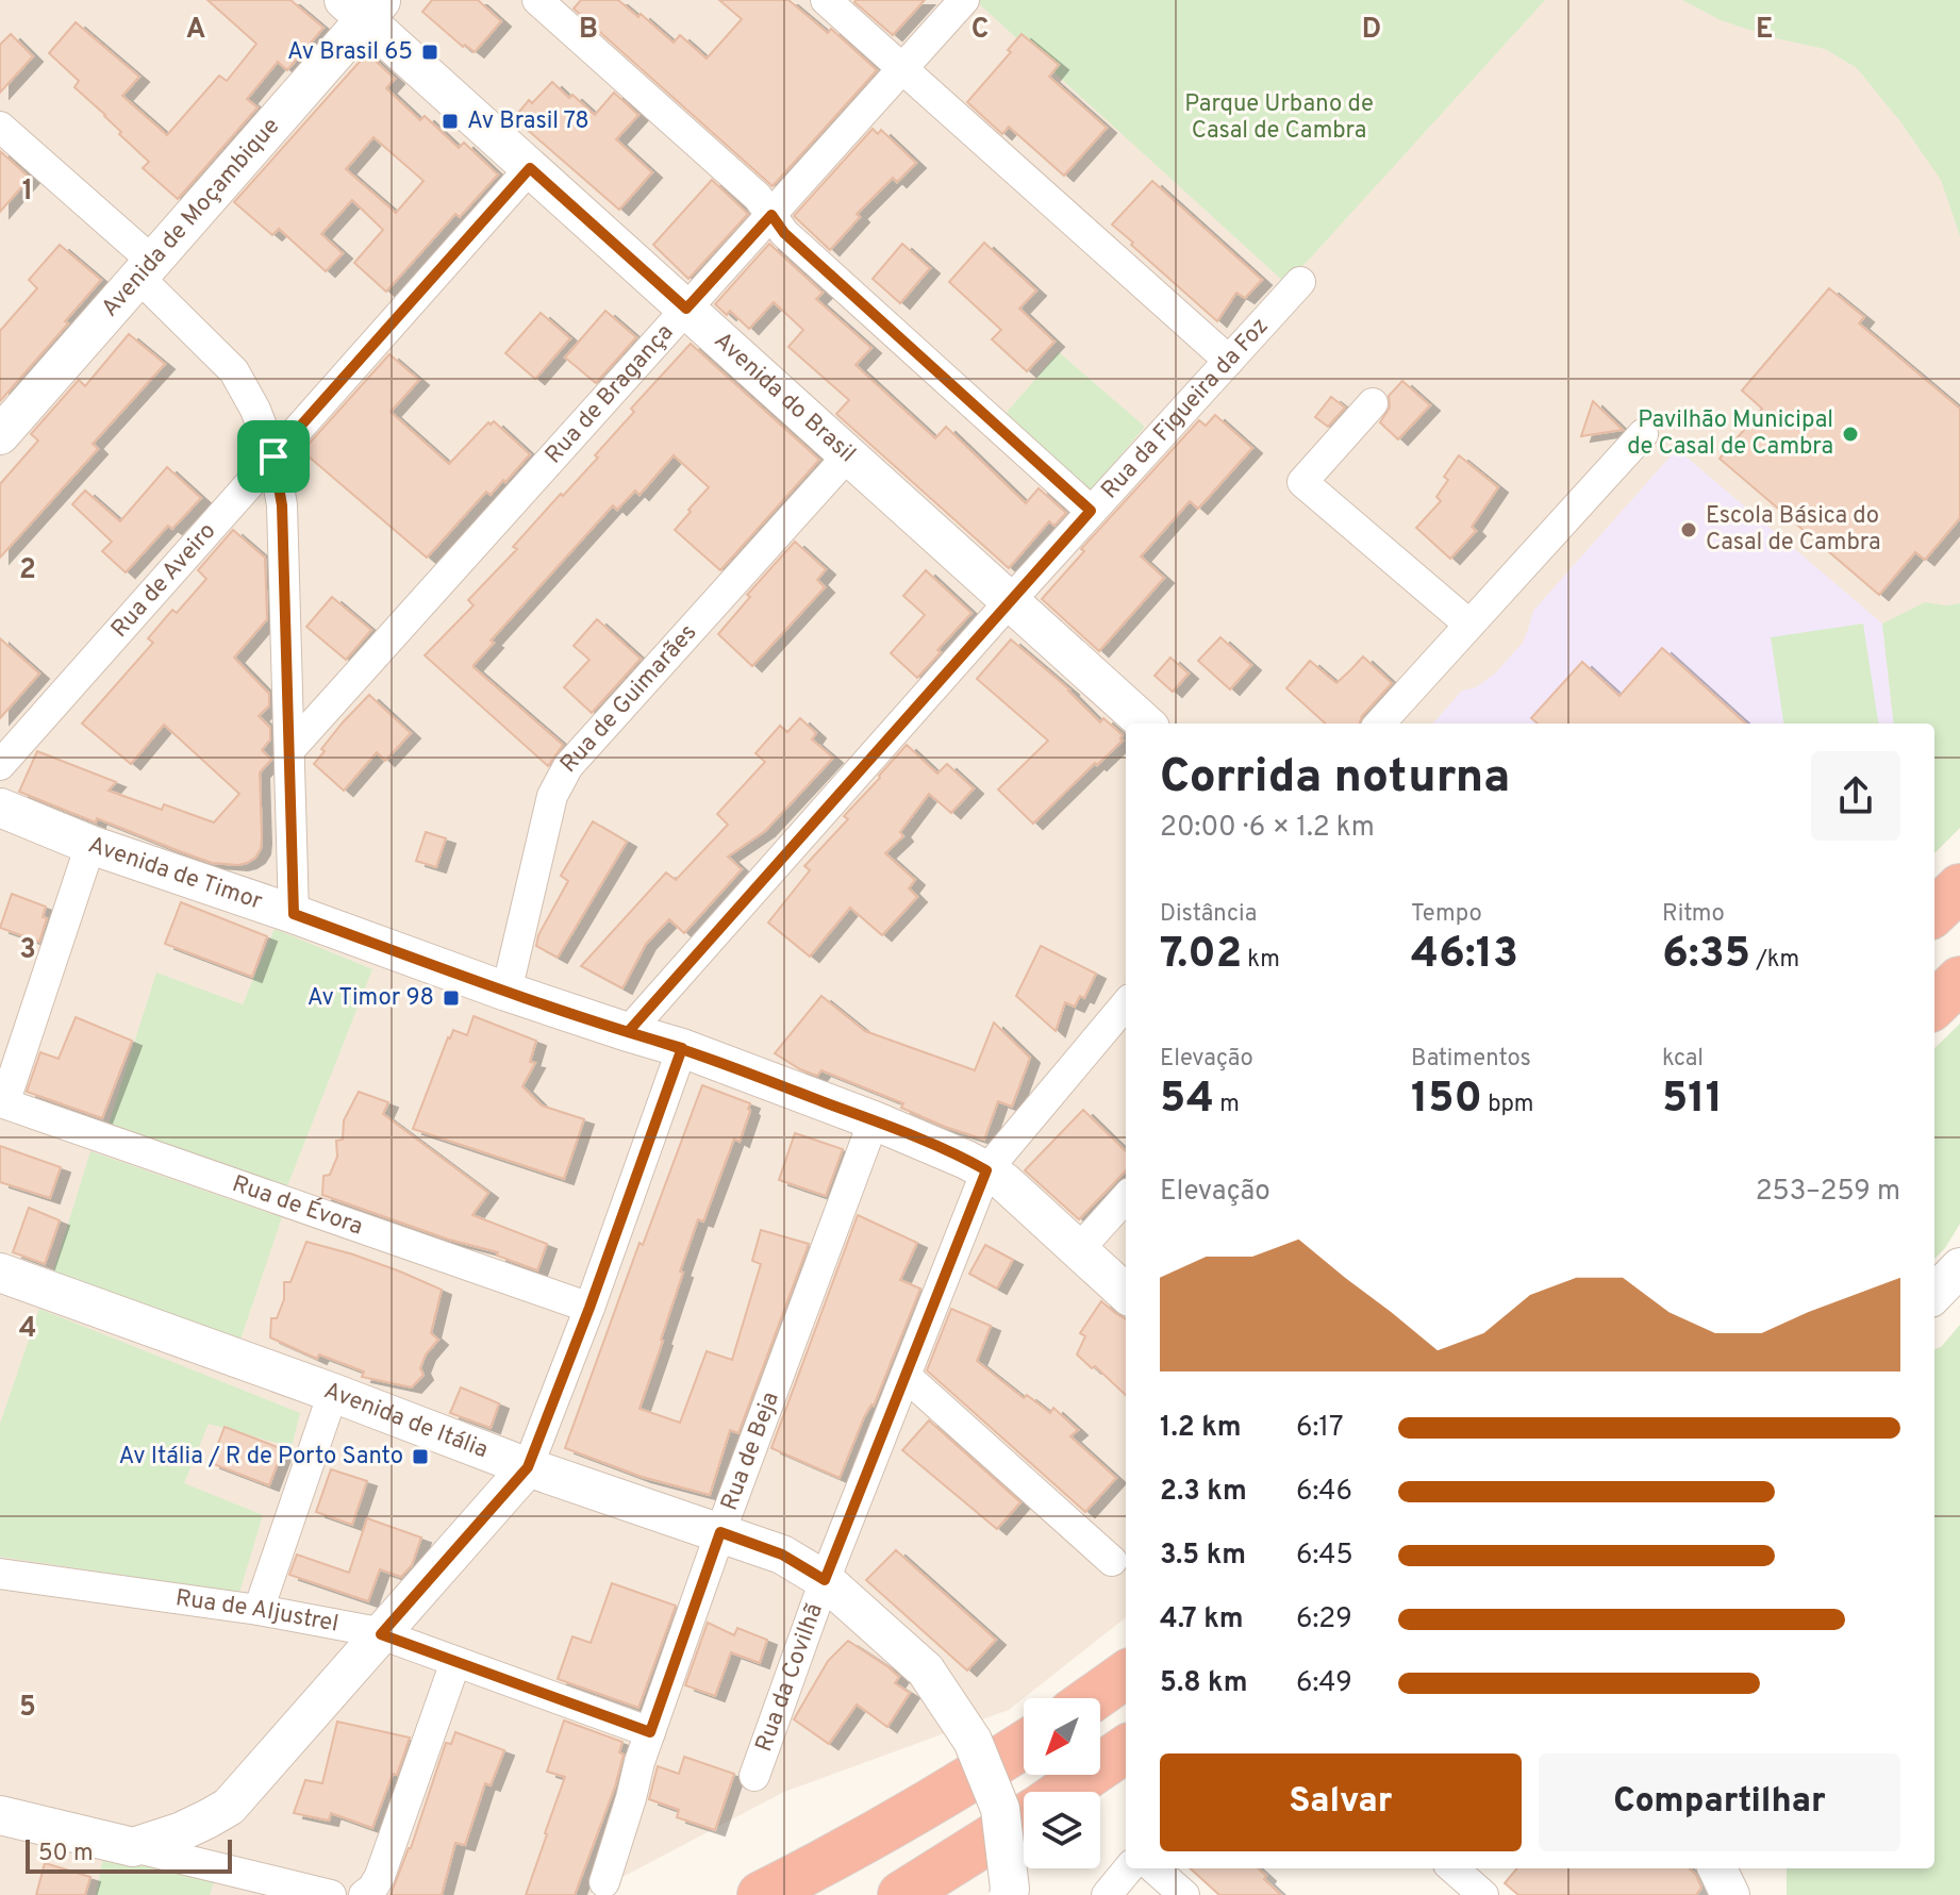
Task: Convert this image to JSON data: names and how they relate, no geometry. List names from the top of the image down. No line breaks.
{"streets":{"street":["Avenida de Moçambique","Rua de Bragança","Avenida do Brasil","Rua da Figueira da Foz","Rua de Aveiro","Rua de Guimarães","Avenida de Timor","Rua de Évora","Avenida de Itália","Rua de Beja","Rua de Aljustrel","Rua da Covilhã"]},"crossings":[["Avenida de Moçambique","Avenida do Brasil"],["Rua de Bragança","Avenida do Brasil"],["Avenida do Brasil","Rua da Figueira da Foz"],["Avenida do Brasil","Rua de Aveiro"],["Avenida do Brasil","Rua de Guimarães"],["Rua da Figueira da Foz","Avenida de Timor"],["Rua de Guimarães","Avenida de Timor"],["Avenida de Timor","Rua de Beja"],["Avenida de Timor","Rua da Covilhã"],["Avenida de Itália","Rua de Beja"],["Avenida de Itália","Rua da Covilhã"],["Rua de Beja","Rua de Aljustrel"]],"parks":["Parque Urbano de Casal de Cambra"],"places":{"transit":["Av Brasil 65","Av Brasil 78","Av Timor 98","Av Itália / R de Porto Santo"],"other":["Pavilhão Municipal de Casal de Cambra","Escola Básica do Casal de Cambra"]},"scale_bar":"50 m","north":"bottom left","page":{"heading":["Corrida noturna","20:00 · 6 × 1.2 km"],"stats":[["Distância","7.02 km"],["Tempo","46:13"],["Ritmo","6:35 /km"],["Elevação","54 m"],["Batimentos","150 bpm"],["kcal","511"]],"chart":["Elevação","253–259 m"],"list":[{"name":"1.2 km","note":"6:17"},{"name":"2.3 km","note":"6:46"},{"name":"3.5 km","note":"6:45"},{"name":"4.7 km","note":"6:29"},{"name":"5.8 km","note":"6:49"}],"buttons":["Salvar","Compartilhar"],"scale":"50 m"},"grid":{"columns":["A","B","C","D","E"],"rows":["1","2","3","4","5"]}}
